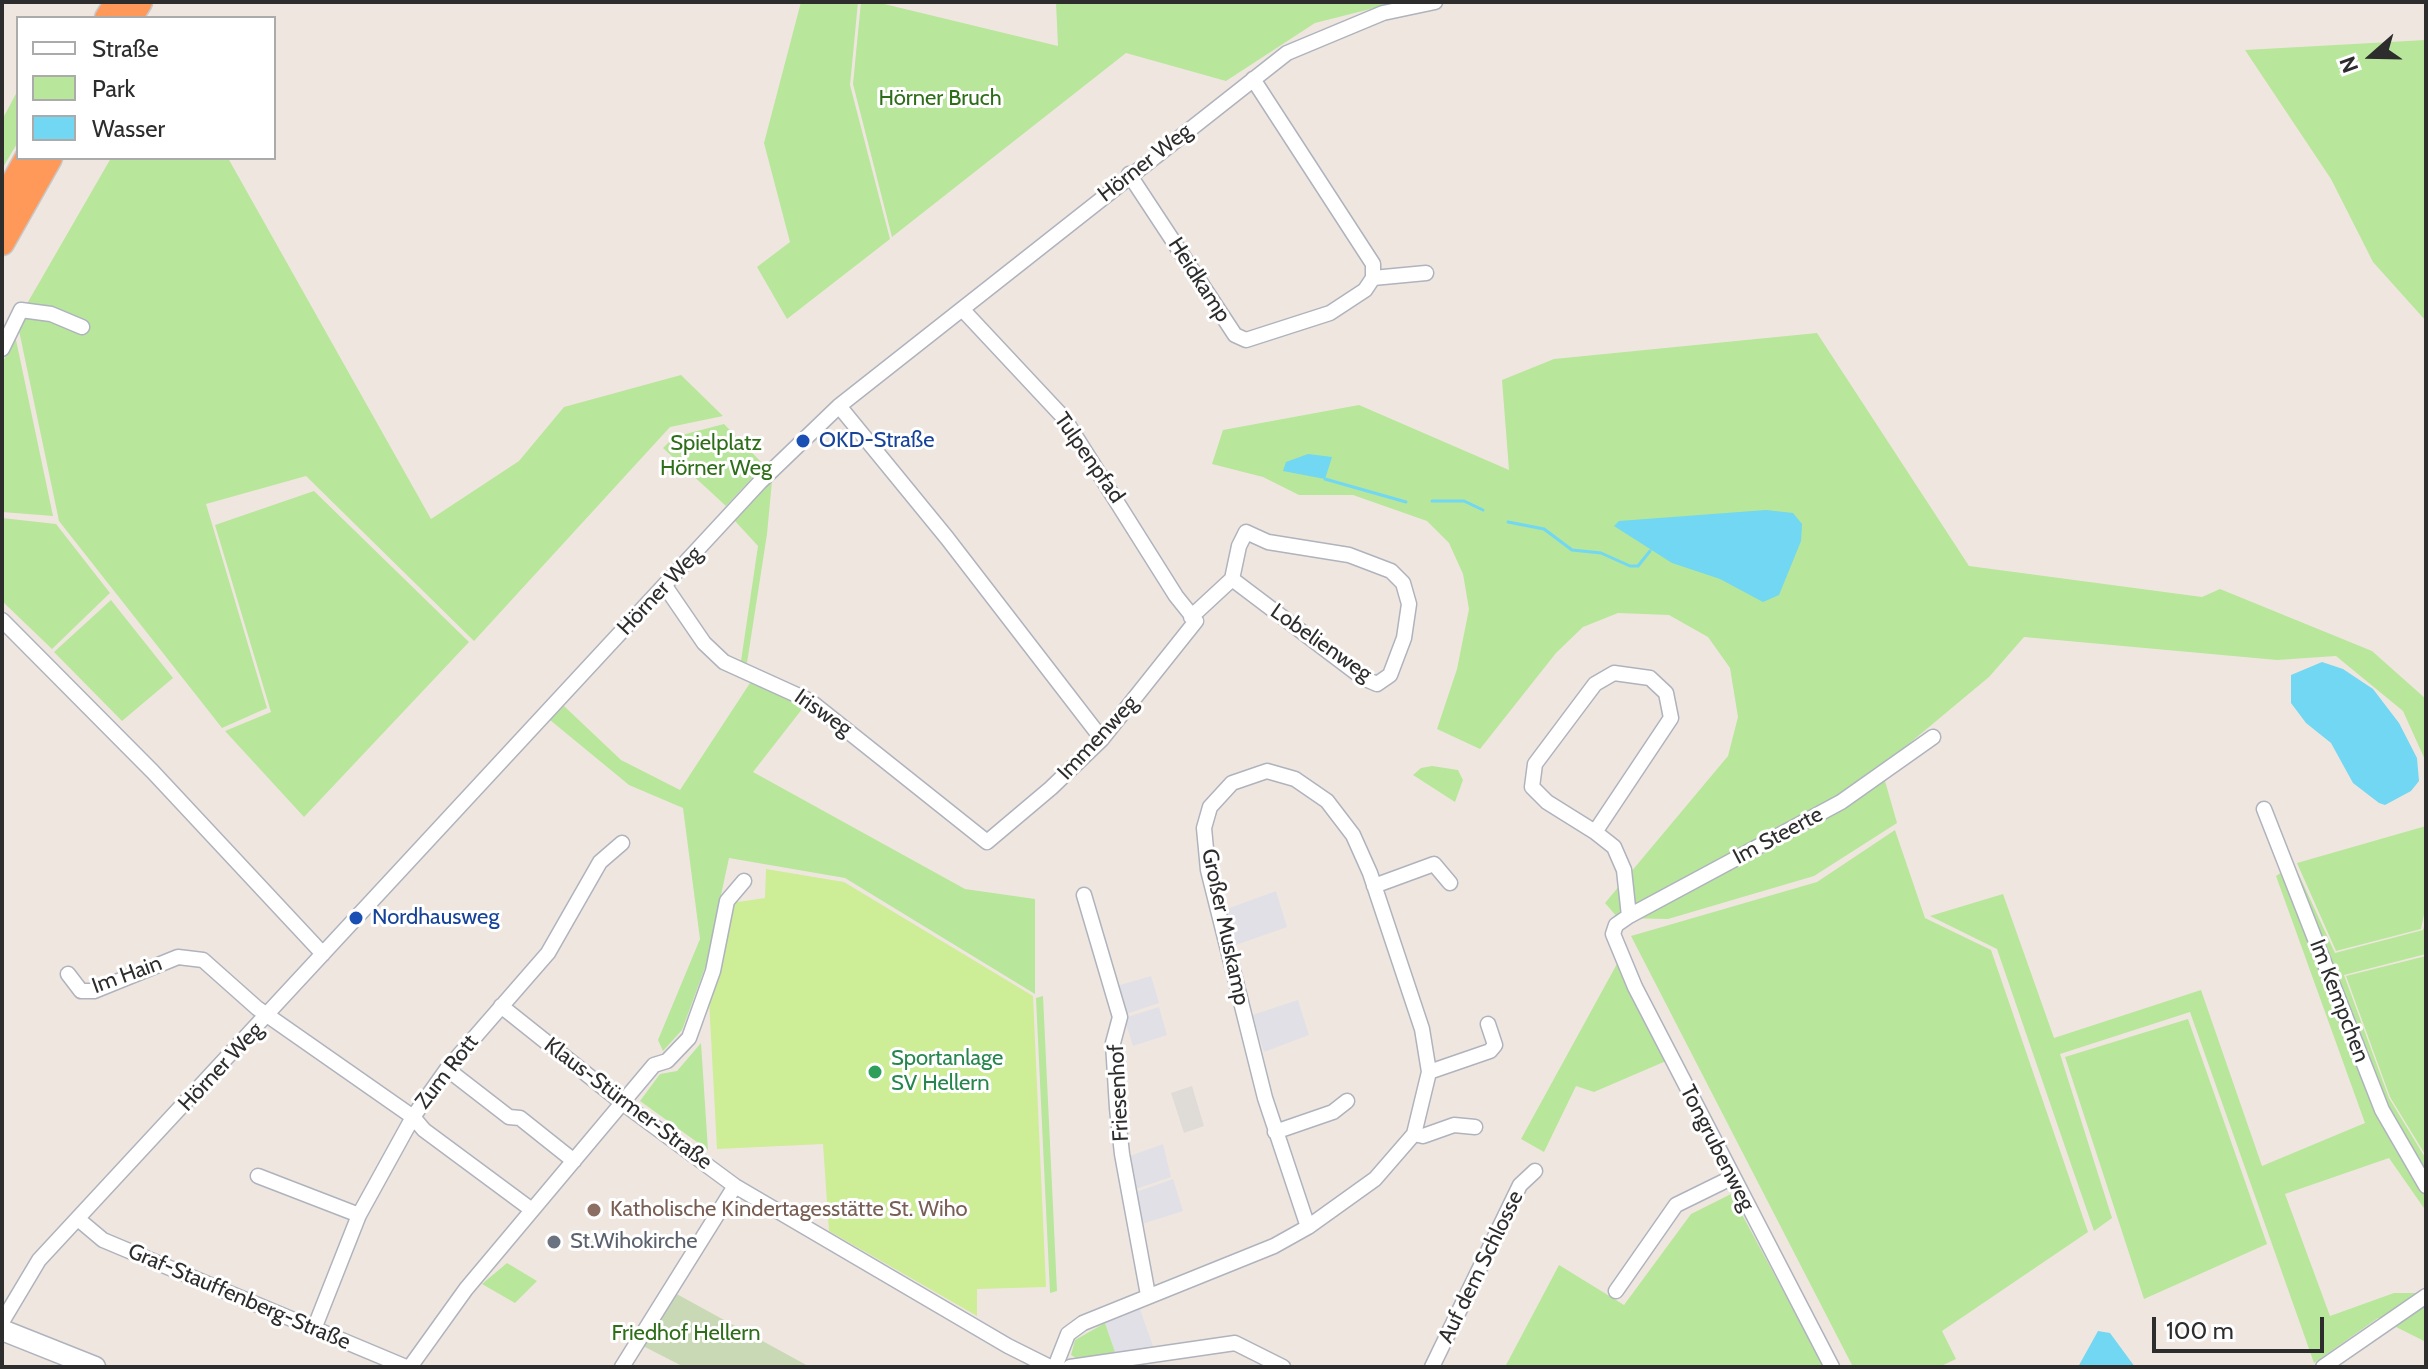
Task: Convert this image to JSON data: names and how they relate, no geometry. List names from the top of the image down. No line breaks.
{"streets":{"street":["Hörner Weg","Heidkamp","Tulpenpfad","Lobelienweg","Irisweg","Immenweg","Im Steerte","Großer Muskamp","Im Hain","Im Kempchen","Zum Rott","Friesenhof","Klaus-Stürmer-Straße","Tongrubenweg","Auf dem Schlosse","Graf-Stauffenberg-Straße"]},"crossings":[["Hörner Weg","Heidkamp"],["Hörner Weg","Tulpenpfad"],["Hörner Weg","Irisweg"],["Hörner Weg","Im Hain"],["Hörner Weg","Graf-Stauffenberg-Straße"],["Tulpenpfad","Immenweg"],["Irisweg","Immenweg"],["Im Steerte","Tongrubenweg"],["Großer Muskamp","Friesenhof"],["Großer Muskamp","Klaus-Stürmer-Straße"],["Zum Rott","Klaus-Stürmer-Straße"],["Zum Rott","Graf-Stauffenberg-Straße"]],"parks":["Hörner Bruch","Spielplatz Hörner Weg","Friedhof Hellern"],"places":["OKD-Straße","Nordhausweg","Sportanlage SV Hellern","Katholische Kindertagesstätte St. Wiho","St.Wihokirche"],"legend":["Straße","Park","Wasser"],"scale_bar":"100 m","north":"left"}
